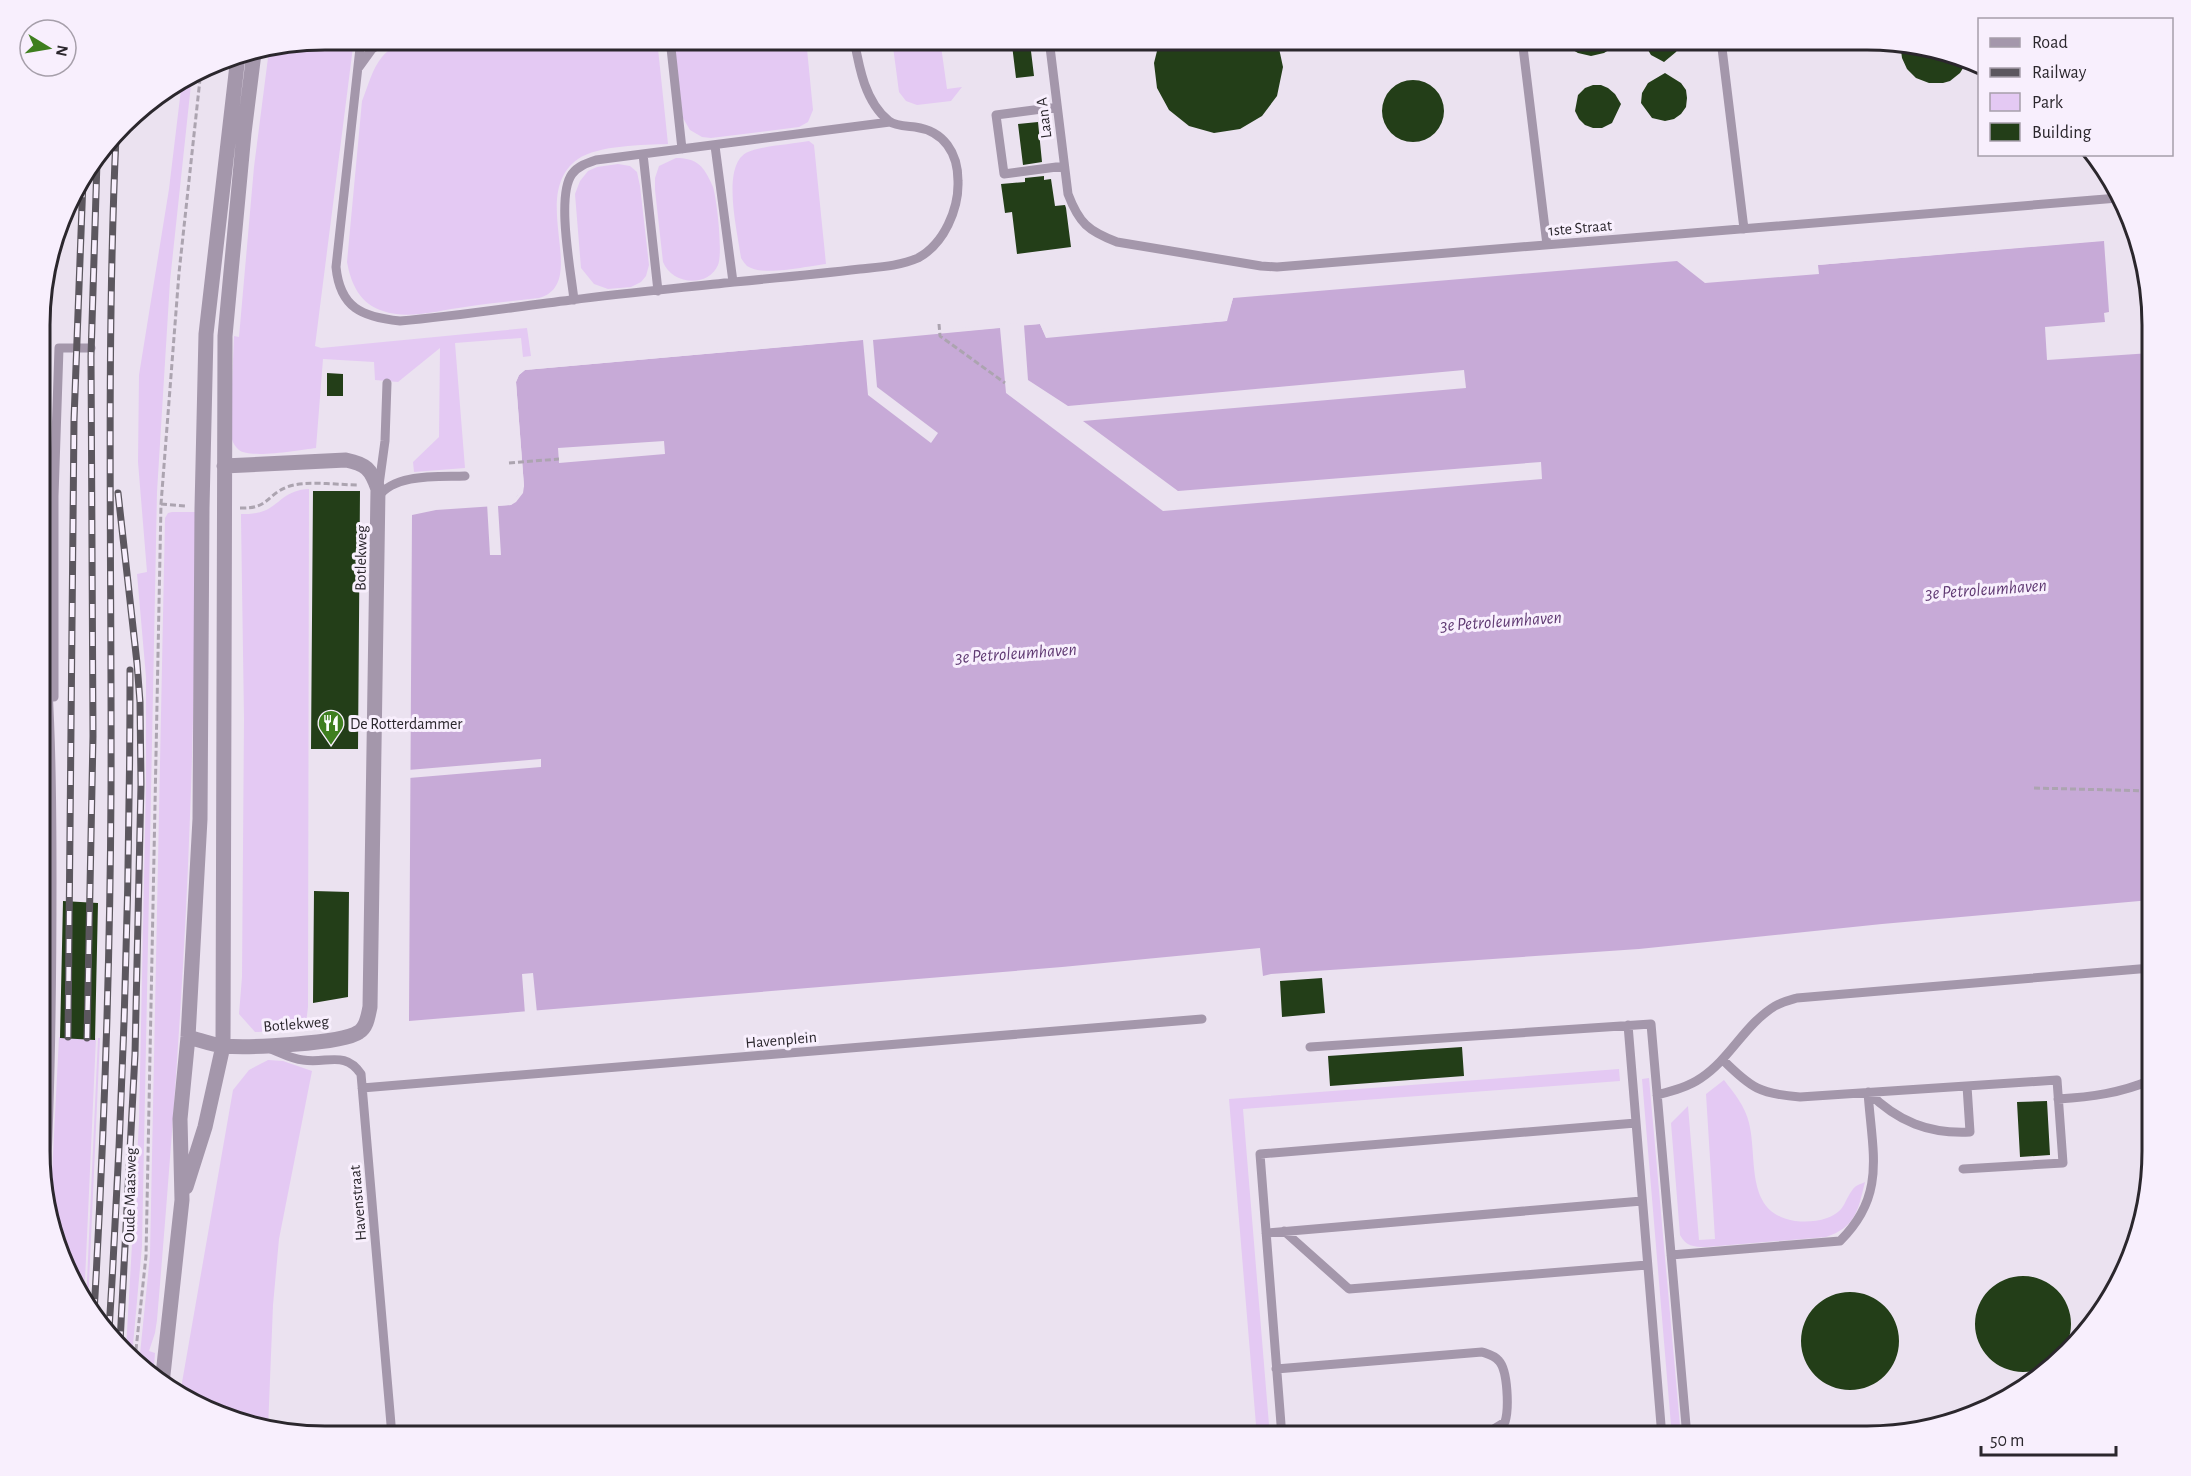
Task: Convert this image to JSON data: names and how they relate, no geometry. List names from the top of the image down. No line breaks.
{"streets":{"street":["Botlekweg"],"lane":["Laan A","1ste Straat","Havenplein","Havenstraat"],"path":["Oude Maasweg"]},"crossings":[["Laan A","1ste Straat"],["Botlekweg","Havenstraat"],["Havenplein","Havenstraat"]],"water":["3e Petroleumhaven"],"places":{"restaurant":["De Rotterdammer"]},"legend":["Road","Railway","Park","Building"],"scale_bar":"50 m","north":"right"}
